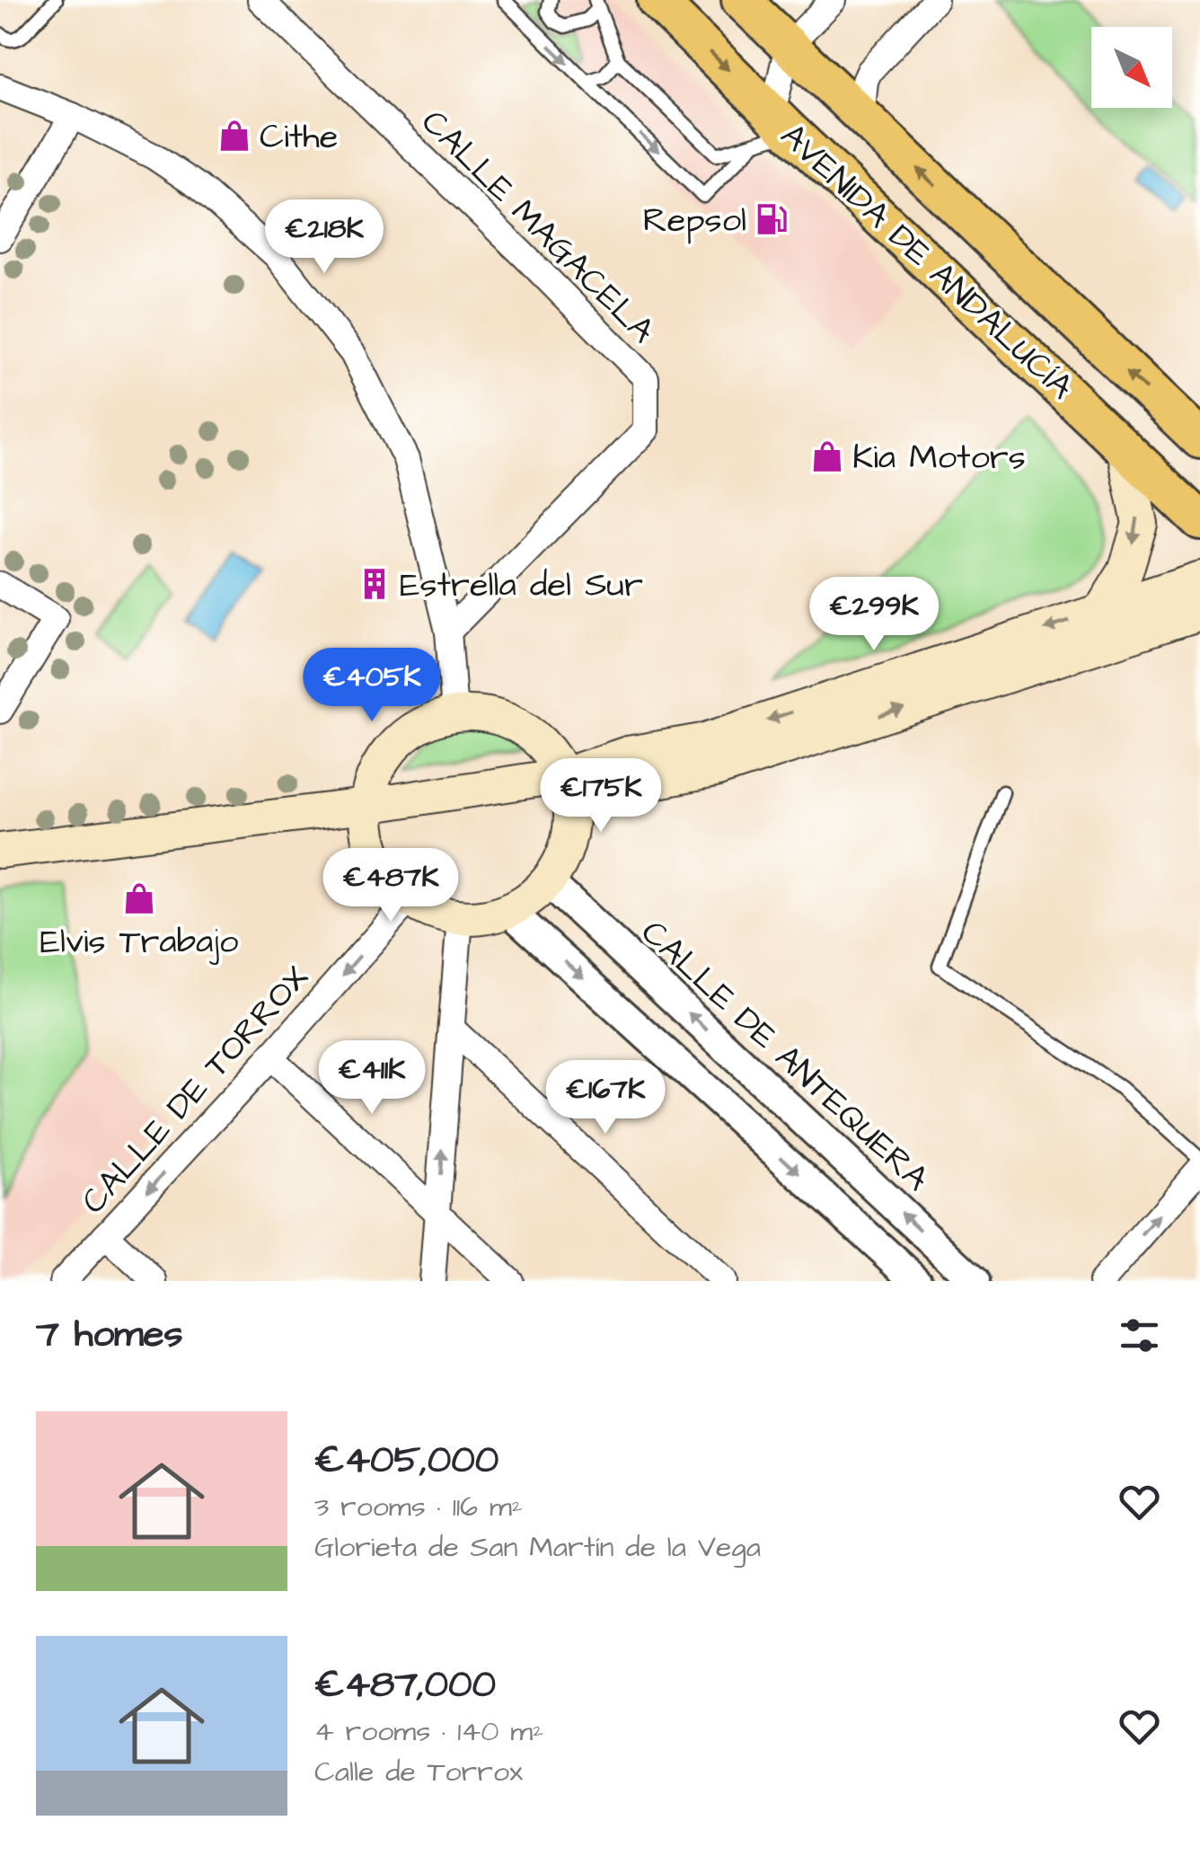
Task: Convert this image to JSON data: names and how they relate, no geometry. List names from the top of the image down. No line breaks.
{"streets":{"main road":["AVENIDA DE ANDALUCÍA"],"street":["CALLE MAGACELA","CALLE DE ANTEQUERA","CALLE DE TORROX"]},"one_way":["CALLE DE TORROX"],"places":{"shop":["Cithe","Kia Motors","Elvis Trabajo"],"fuel station":["Repsol"],"building":["Estrella del Sur"]},"north":"bottom right","page":{"price":["€218K","€299K","€405K","€175K","€487K","€411K","€167K"],"heading":"7 homes","list":[{"name":"€405,000","note":"3 rooms · 116 m² · Glorieta de San Martín de la Vega"},{"name":"€487,000","note":"4 rooms · 140 m² · Calle de Torrox"}]}}
